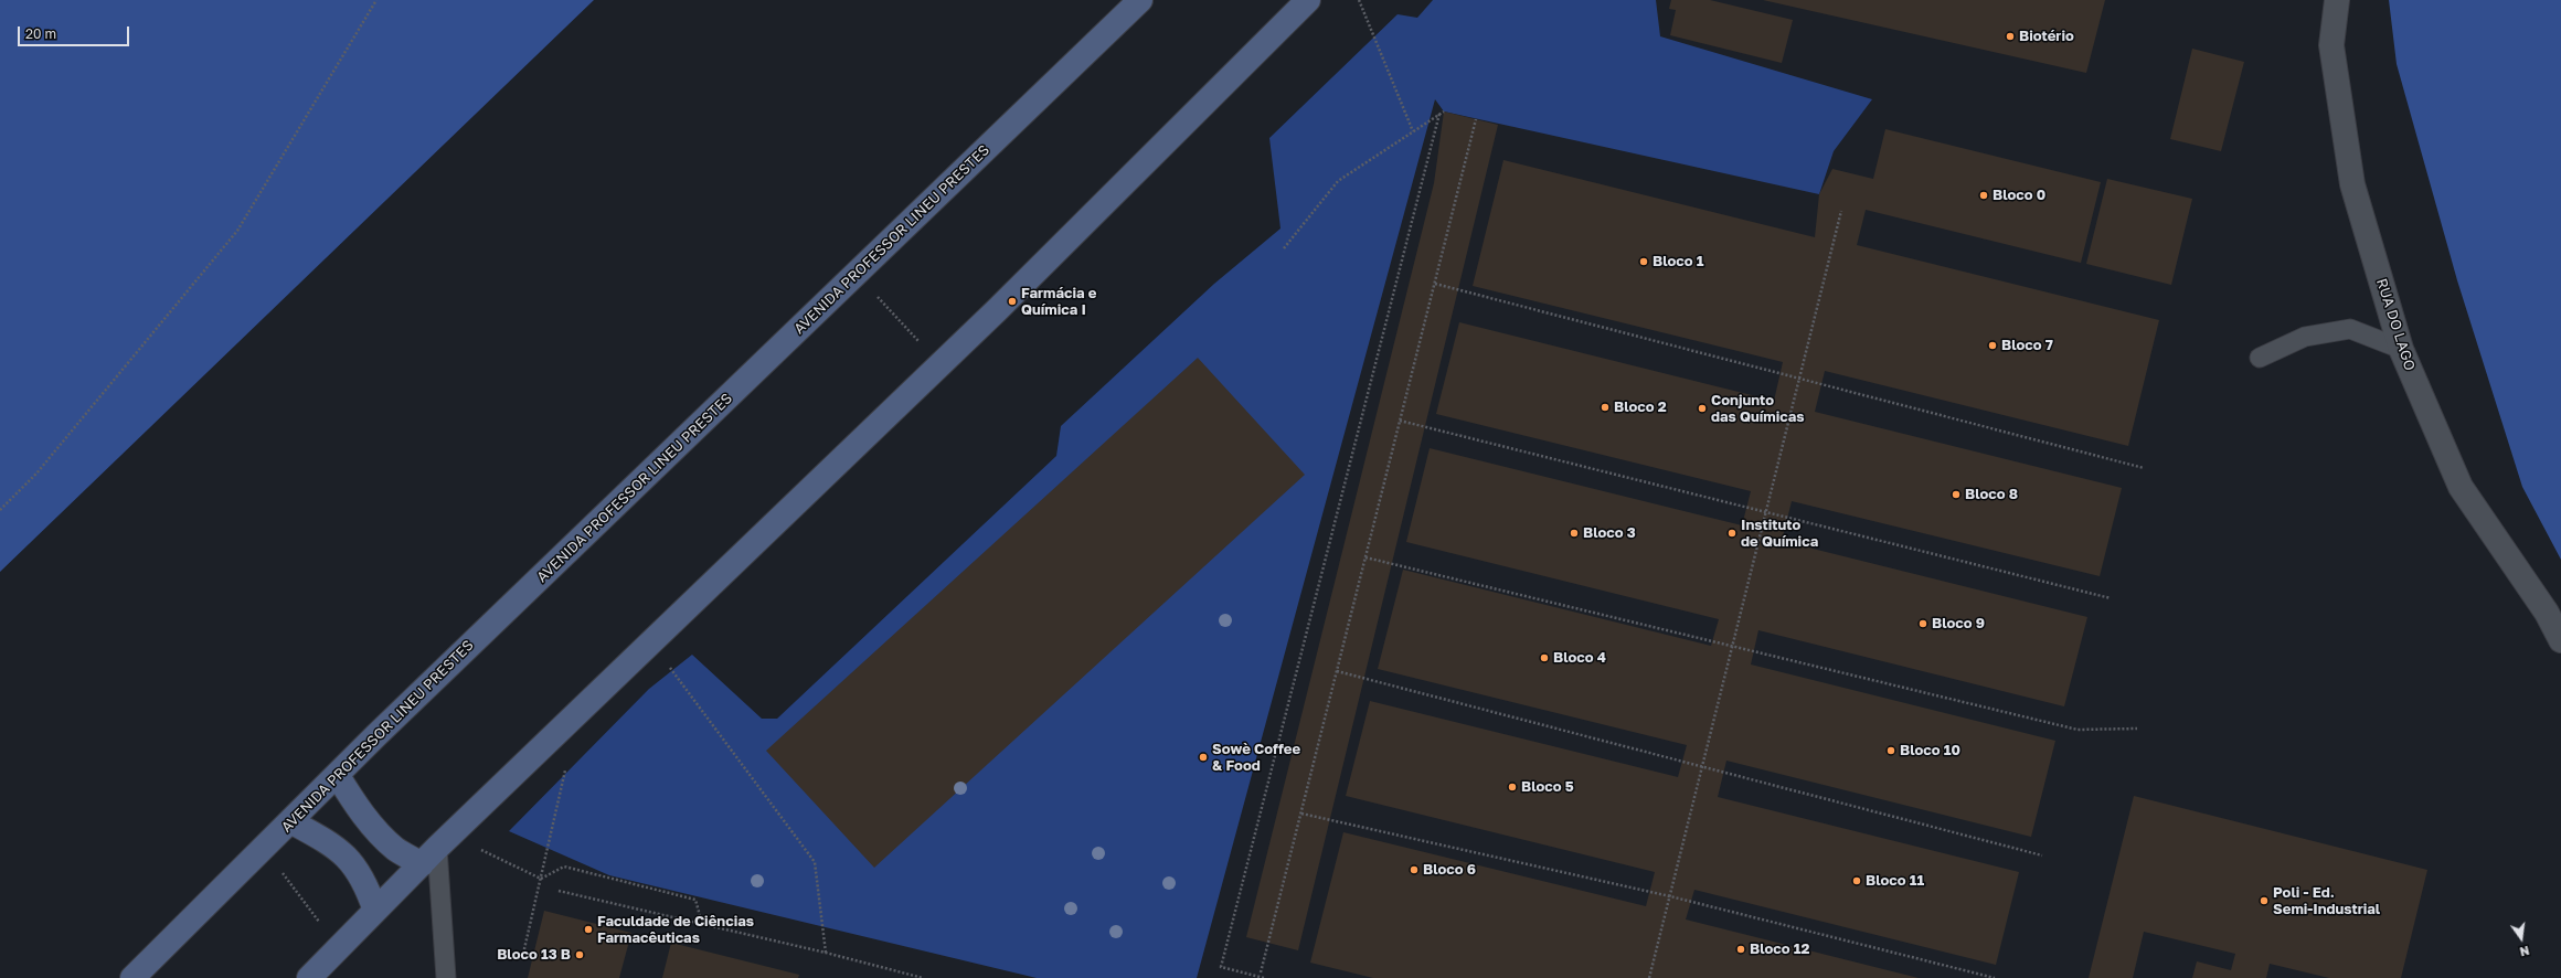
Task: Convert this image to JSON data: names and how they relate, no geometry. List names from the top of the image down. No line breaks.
{"streets":{"main road":["AVENIDA PROFESSOR LINEU PRESTES"],"street":["RUA DO LAGO"]},"places":["Biotério","Bloco 0","Bloco 1","Farmácia e Química I","Bloco 7","Bloco 2","Conjunto das Químicas","Bloco 8","Bloco 3","Instituto de Química","Bloco 9","Bloco 4","Bloco 10","Sowè Coffee & Food","Bloco 5","Bloco 6","Bloco 11","Poli - Ed. Semi-Industrial","Faculdade de Ciências Farmacêuticas","Bloco 12","Bloco 13 B"],"scale_bar":"20 m","north":"bottom"}
